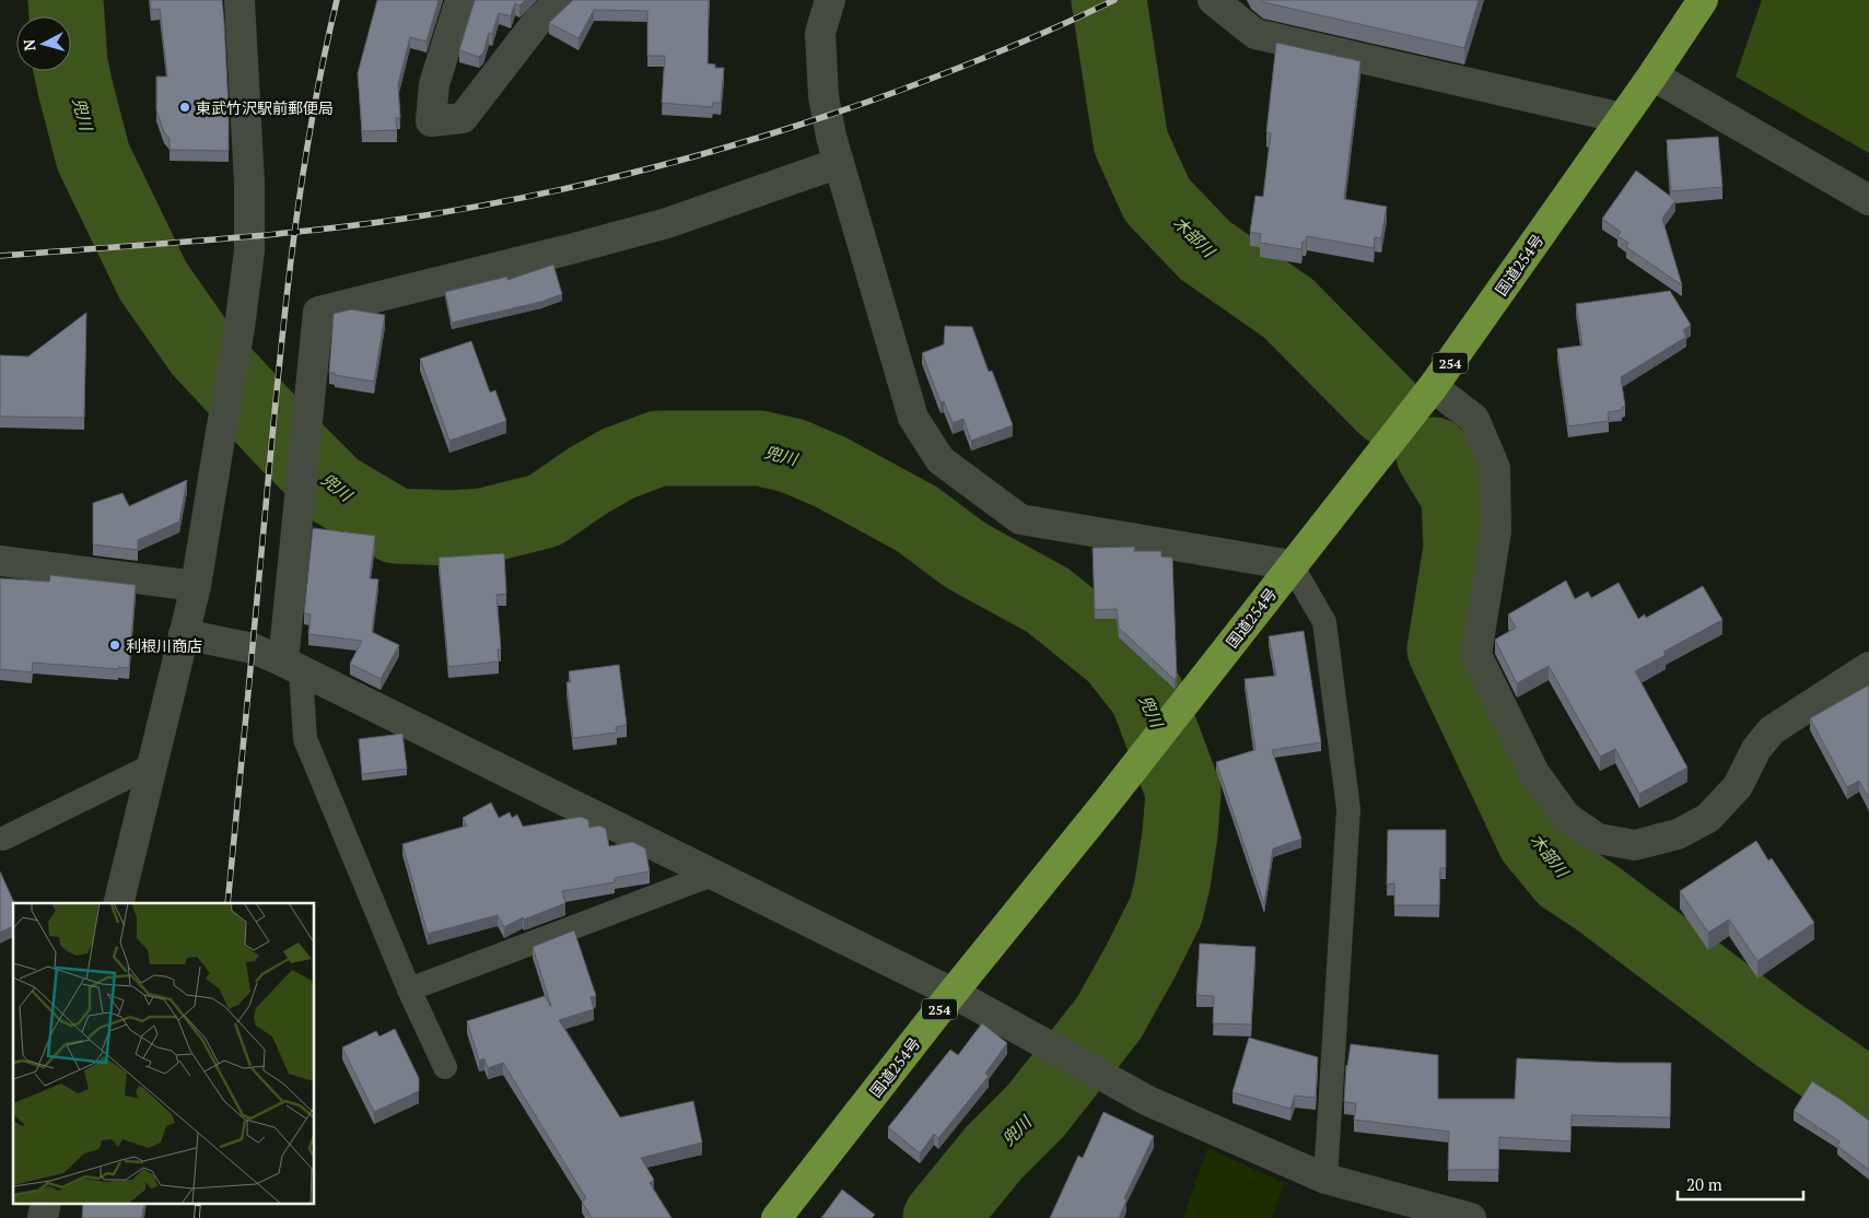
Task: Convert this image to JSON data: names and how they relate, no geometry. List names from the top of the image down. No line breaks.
{"streets":{"highway":["国道254号","254"]},"water":["兜川","木部川"],"places":["東武竹沢駅前郵便局","利根川商店"],"scale_bar":"20 m","north":"left"}
